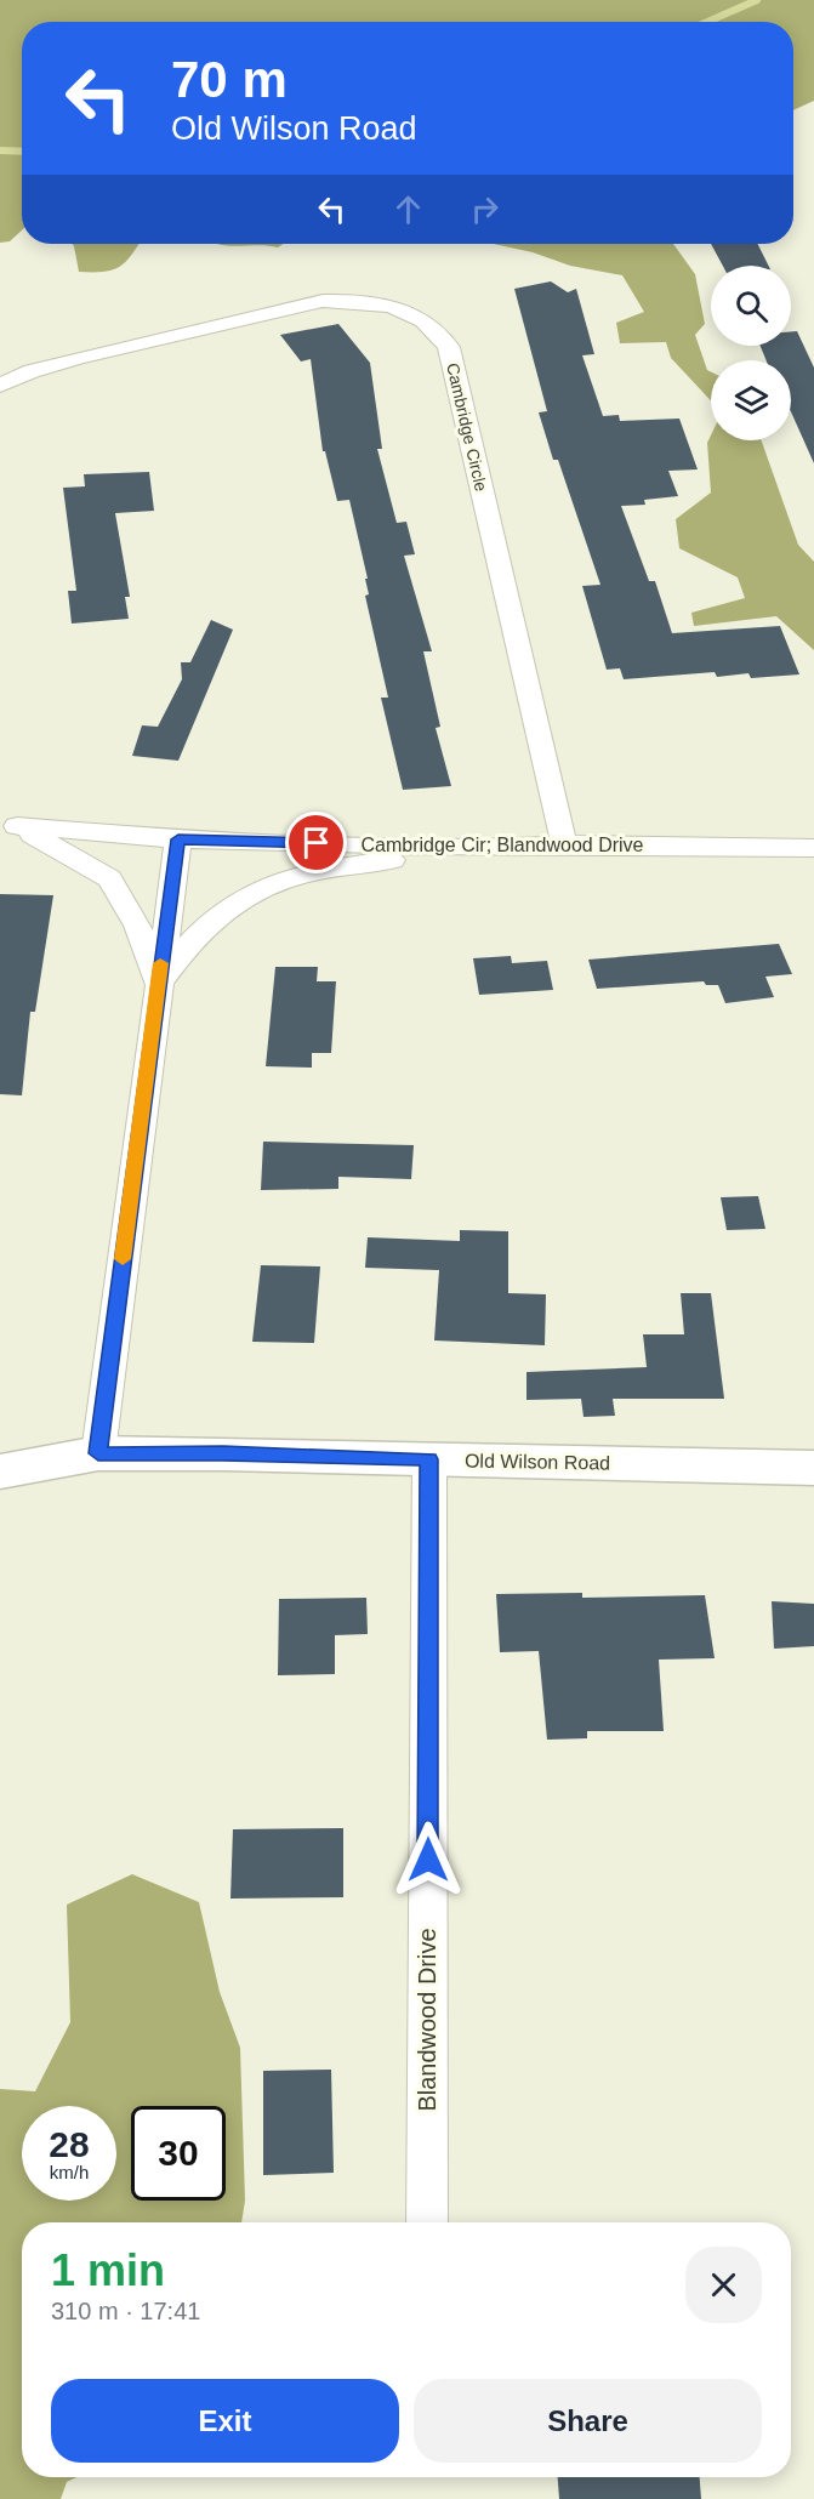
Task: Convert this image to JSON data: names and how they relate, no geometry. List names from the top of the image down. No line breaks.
{"streets":{"street":["Cambridge Circle","Cambridge Cir; Blandwood Drive","Old Wilson Road","Blandwood Drive"]},"crossings":[["Cambridge Circle","Cambridge Cir; Blandwood Drive"],["Old Wilson Road","Blandwood Drive"]],"page":{"turn":["70 m","Old Wilson Road"],"speed":"28 km/h","limit":"30","heading":["1 min","310 m · 17:41"],"buttons":["Exit","Share"]}}
